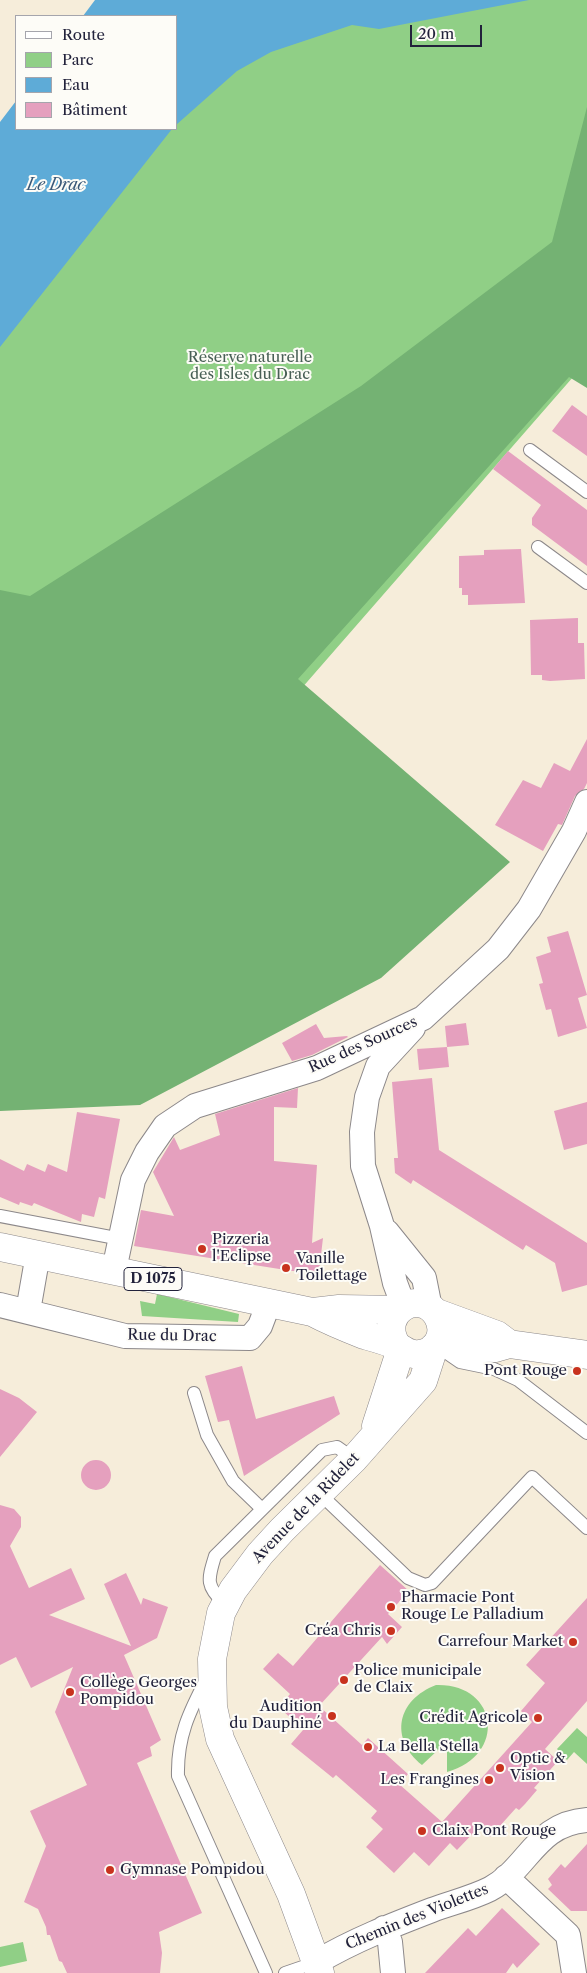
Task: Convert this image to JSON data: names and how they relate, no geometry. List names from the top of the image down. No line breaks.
{"streets":{"main road":["D 1075","Avenue de la Ridelet"],"street":["Rue des Sources","Rue du Drac","Chemin des Violettes"]},"crossings":[["Rue des Sources","D 1075"],["D 1075","Rue du Drac"],["D 1075","Avenue de la Ridelet"],["Avenue de la Ridelet","Chemin des Violettes"]],"water":["Le Drac"],"parks":["Réserve naturelle des Isles du Drac"],"places":["Pizzeria l'Eclipse","Vanille Toilettage","Pont Rouge","Pharmacie Pont Rouge Le Palladium","Créa Chris","Carrefour Market","Police municipale de Claix","Collège Georges Pompidou","Audition du Dauphiné","Crédit Agricole","La Bella Stella","Optic & Vision","Les Frangines","Claix Pont Rouge","Gymnase Pompidou"],"legend":["Route","Parc","Eau","Bâtiment"],"scale_bar":"20 m"}
